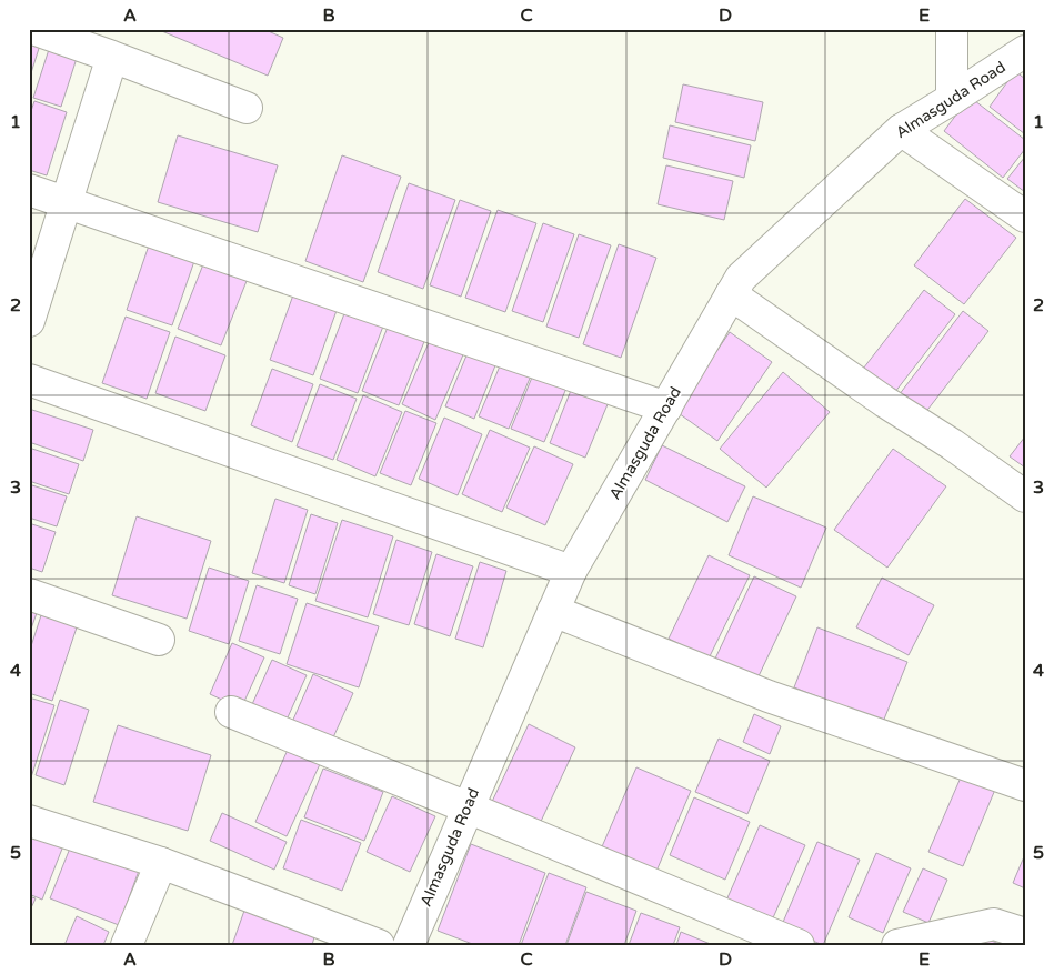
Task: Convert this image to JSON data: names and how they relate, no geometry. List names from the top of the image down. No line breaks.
{"streets":{"street":["Almasguda Road"]},"grid":{"columns":["A","B","C","D","E"],"rows":["1","2","3","4","5"]}}
